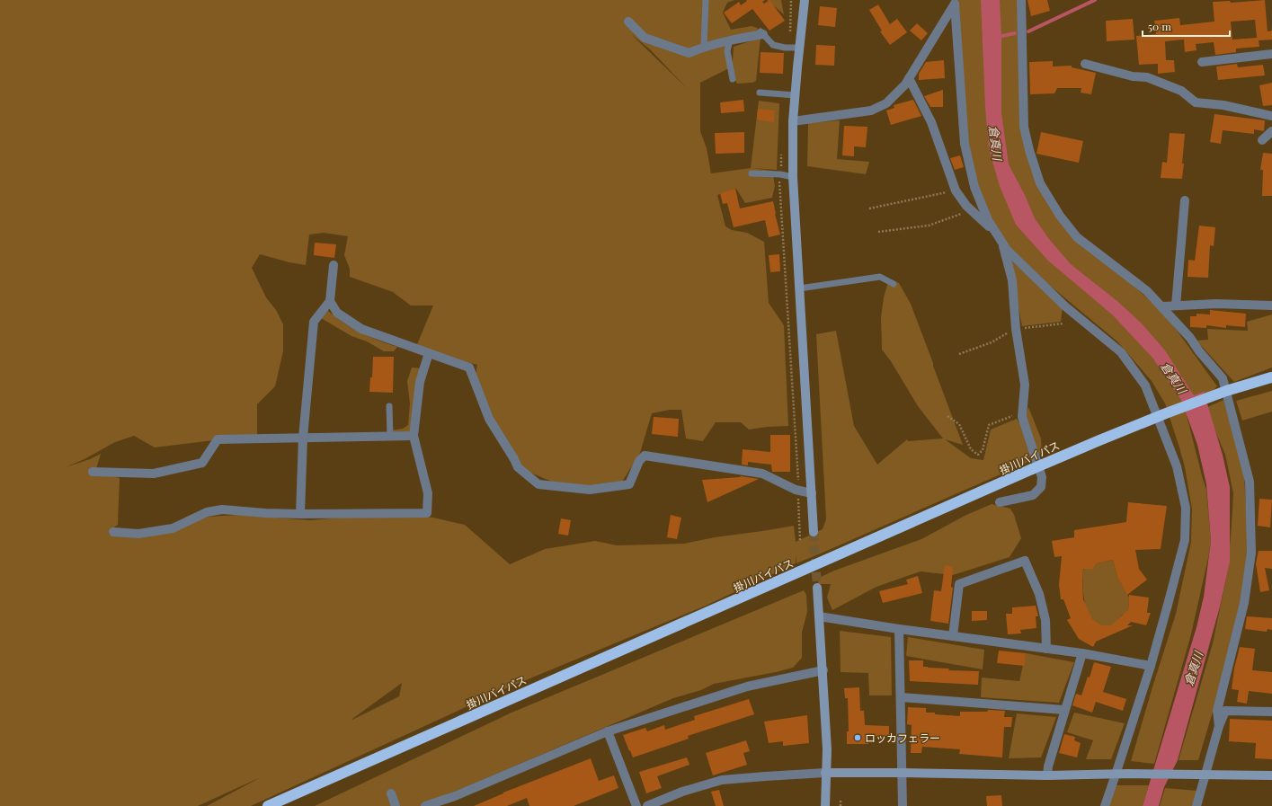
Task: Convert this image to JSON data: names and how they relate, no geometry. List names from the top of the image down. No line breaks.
{"streets":{"highway":["掛川バイパス"]},"water":["倉真川"],"places":["ロッカフェラー"],"scale_bar":"50 m"}
